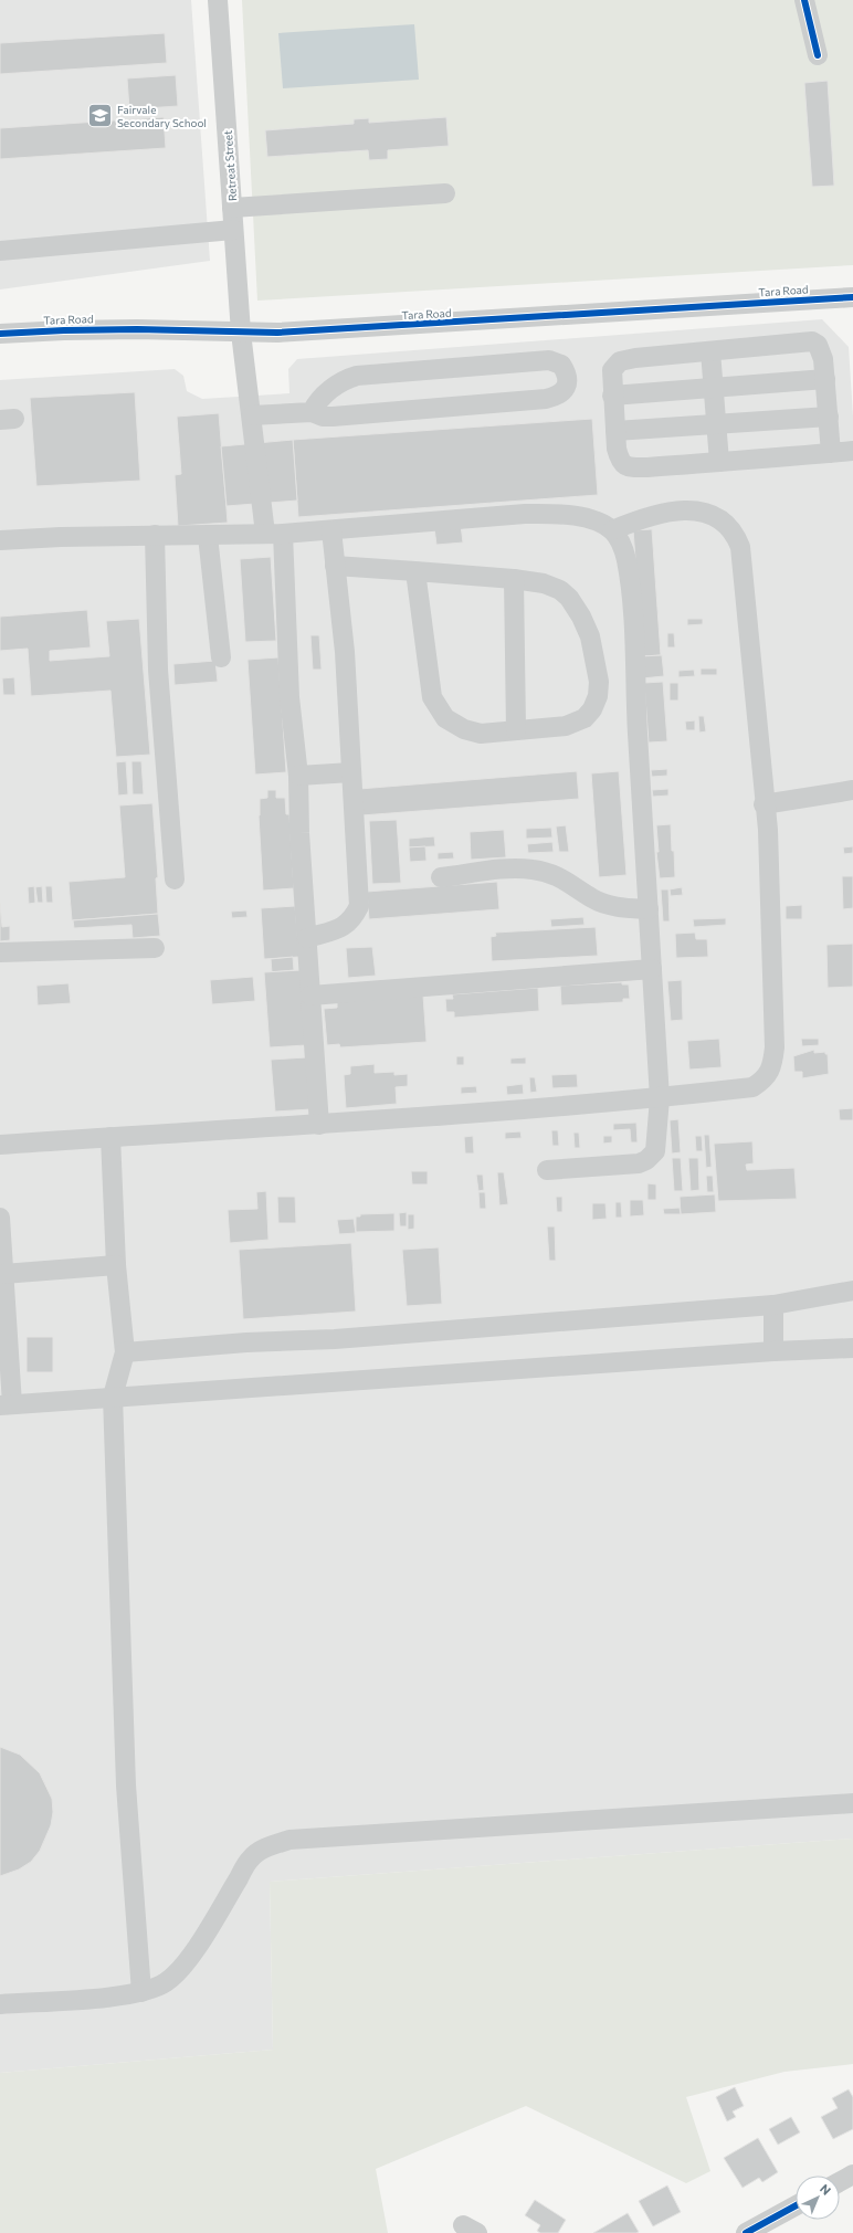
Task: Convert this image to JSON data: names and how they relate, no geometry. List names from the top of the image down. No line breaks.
{"streets":{"street":["Retreat Street","Tara Road"]},"crossings":[["Retreat Street","Tara Road"]],"places":{"school or university":["Fairvale Secondary School"]},"north":"top right"}
